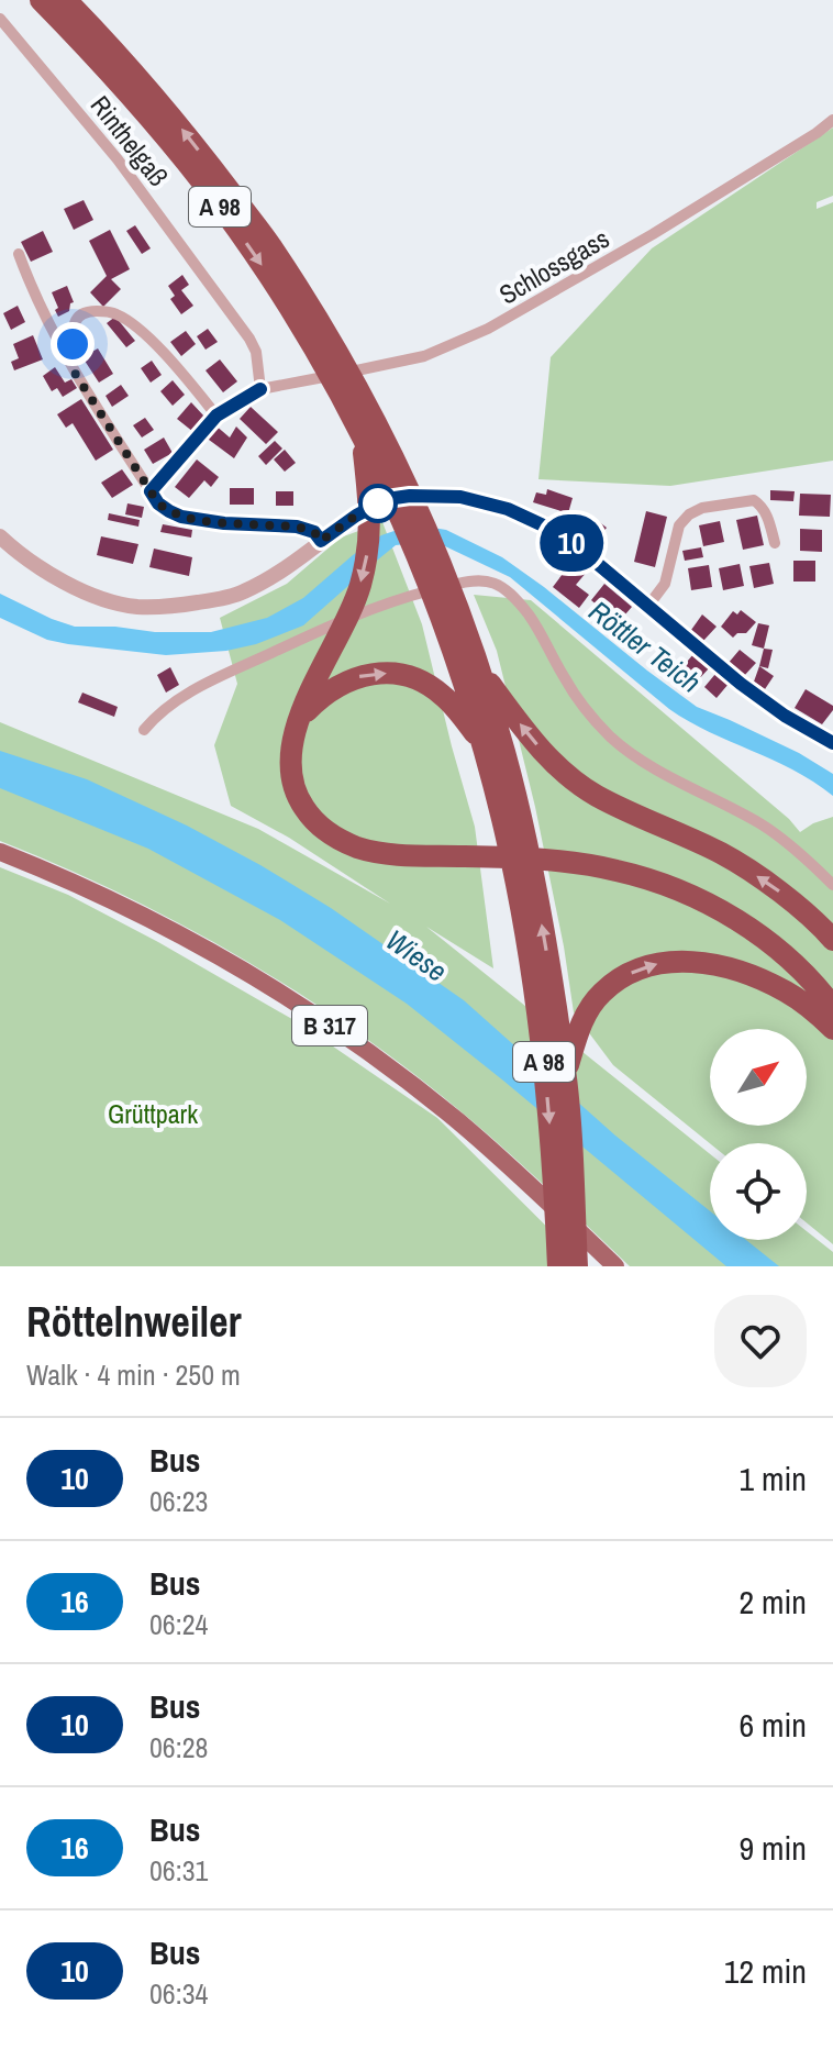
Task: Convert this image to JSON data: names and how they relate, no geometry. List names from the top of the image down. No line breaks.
{"streets":{"highway":["A 98"],"main road":["B 317"],"street":["Rinthelgaß","Schlossgass"]},"crossings":[["Rinthelgaß","Schlossgass"]],"water":["Röttler Teich","Wiese"],"parks":["Grüttpark"],"lines":["bus line 10"],"north":"top right","page":{"on_map":"10","heading":["Röttelnweiler","Walk · 4 min · 250 m"],"list":[{"mark":"10","name":"Bus","note":"06:23","value":"1 min"},{"mark":"16","name":"Bus","note":"06:24","value":"2 min"},{"mark":"10","name":"Bus","note":"06:28","value":"6 min"},{"mark":"16","name":"Bus","note":"06:31","value":"9 min"},{"mark":"10","name":"Bus","note":"06:34","value":"12 min"}]}}
